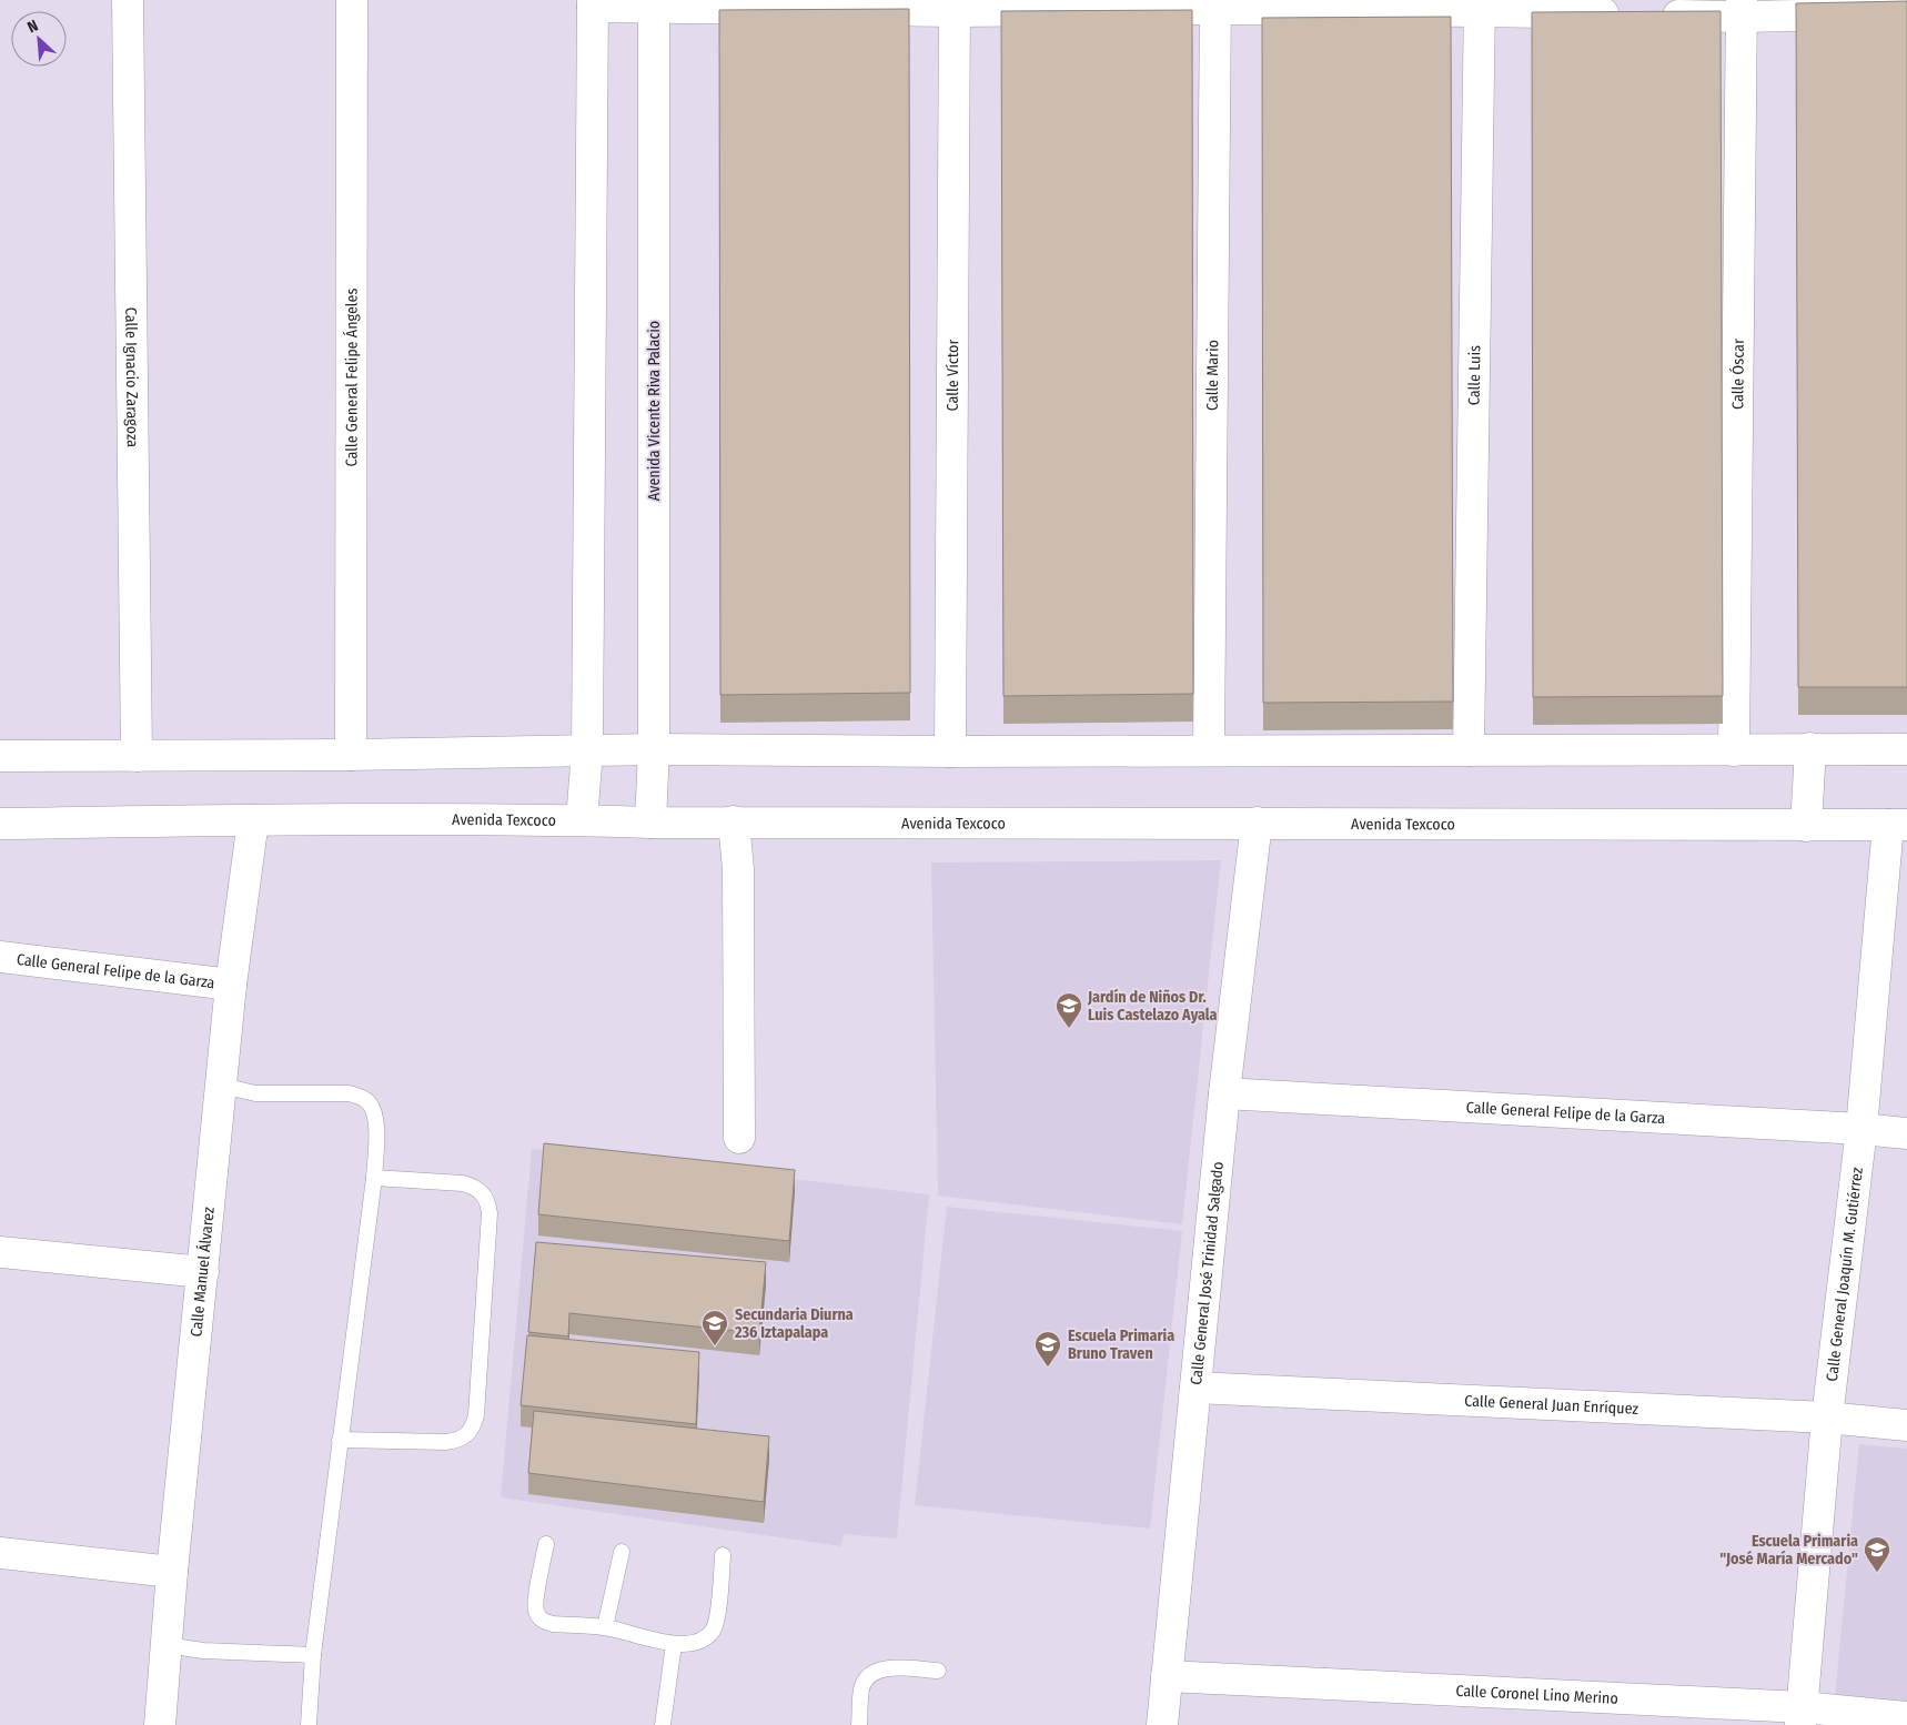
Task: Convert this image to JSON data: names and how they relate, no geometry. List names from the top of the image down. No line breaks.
{"streets":{"street":["Calle Mario","Calle Luis","Calle Óscar","Calle Víctor","Calle General Felipe Ángeles","Calle Ignacio Zaragoza","Avenida Vicente Riva Palacio","Avenida Texcoco","Calle General Felipe de la Garza","Calle Manuel Álvarez","Calle General José Trinidad Salgado","Calle General Joaquín M. Gutiérrez","Calle General Juan Enríquez","Calle Coronel Lino Merino"]},"crossings":[["Avenida Vicente Riva Palacio","Avenida Texcoco"],["Avenida Texcoco","Calle Manuel Álvarez"],["Avenida Texcoco","Calle General José Trinidad Salgado"],["Avenida Texcoco","Calle General Joaquín M. Gutiérrez"],["Calle General Felipe de la Garza","Calle Manuel Álvarez"],["Calle General Felipe de la Garza","Calle General José Trinidad Salgado"],["Calle General Felipe de la Garza","Calle General Joaquín M. Gutiérrez"],["Calle General José Trinidad Salgado","Calle General Juan Enríquez"],["Calle General José Trinidad Salgado","Calle Coronel Lino Merino"],["Calle General Joaquín M. Gutiérrez","Calle General Juan Enríquez"],["Calle General Joaquín M. Gutiérrez","Calle Coronel Lino Merino"]],"places":{"school or university":["Jardín de Niños Dr. Luis Castelazo Ayala","Secundaria Diurna 236 Iztapalapa","Escuela Primaria Bruno Traven","Escuela Primaria \"José María Mercado\""]},"north":"top left"}
